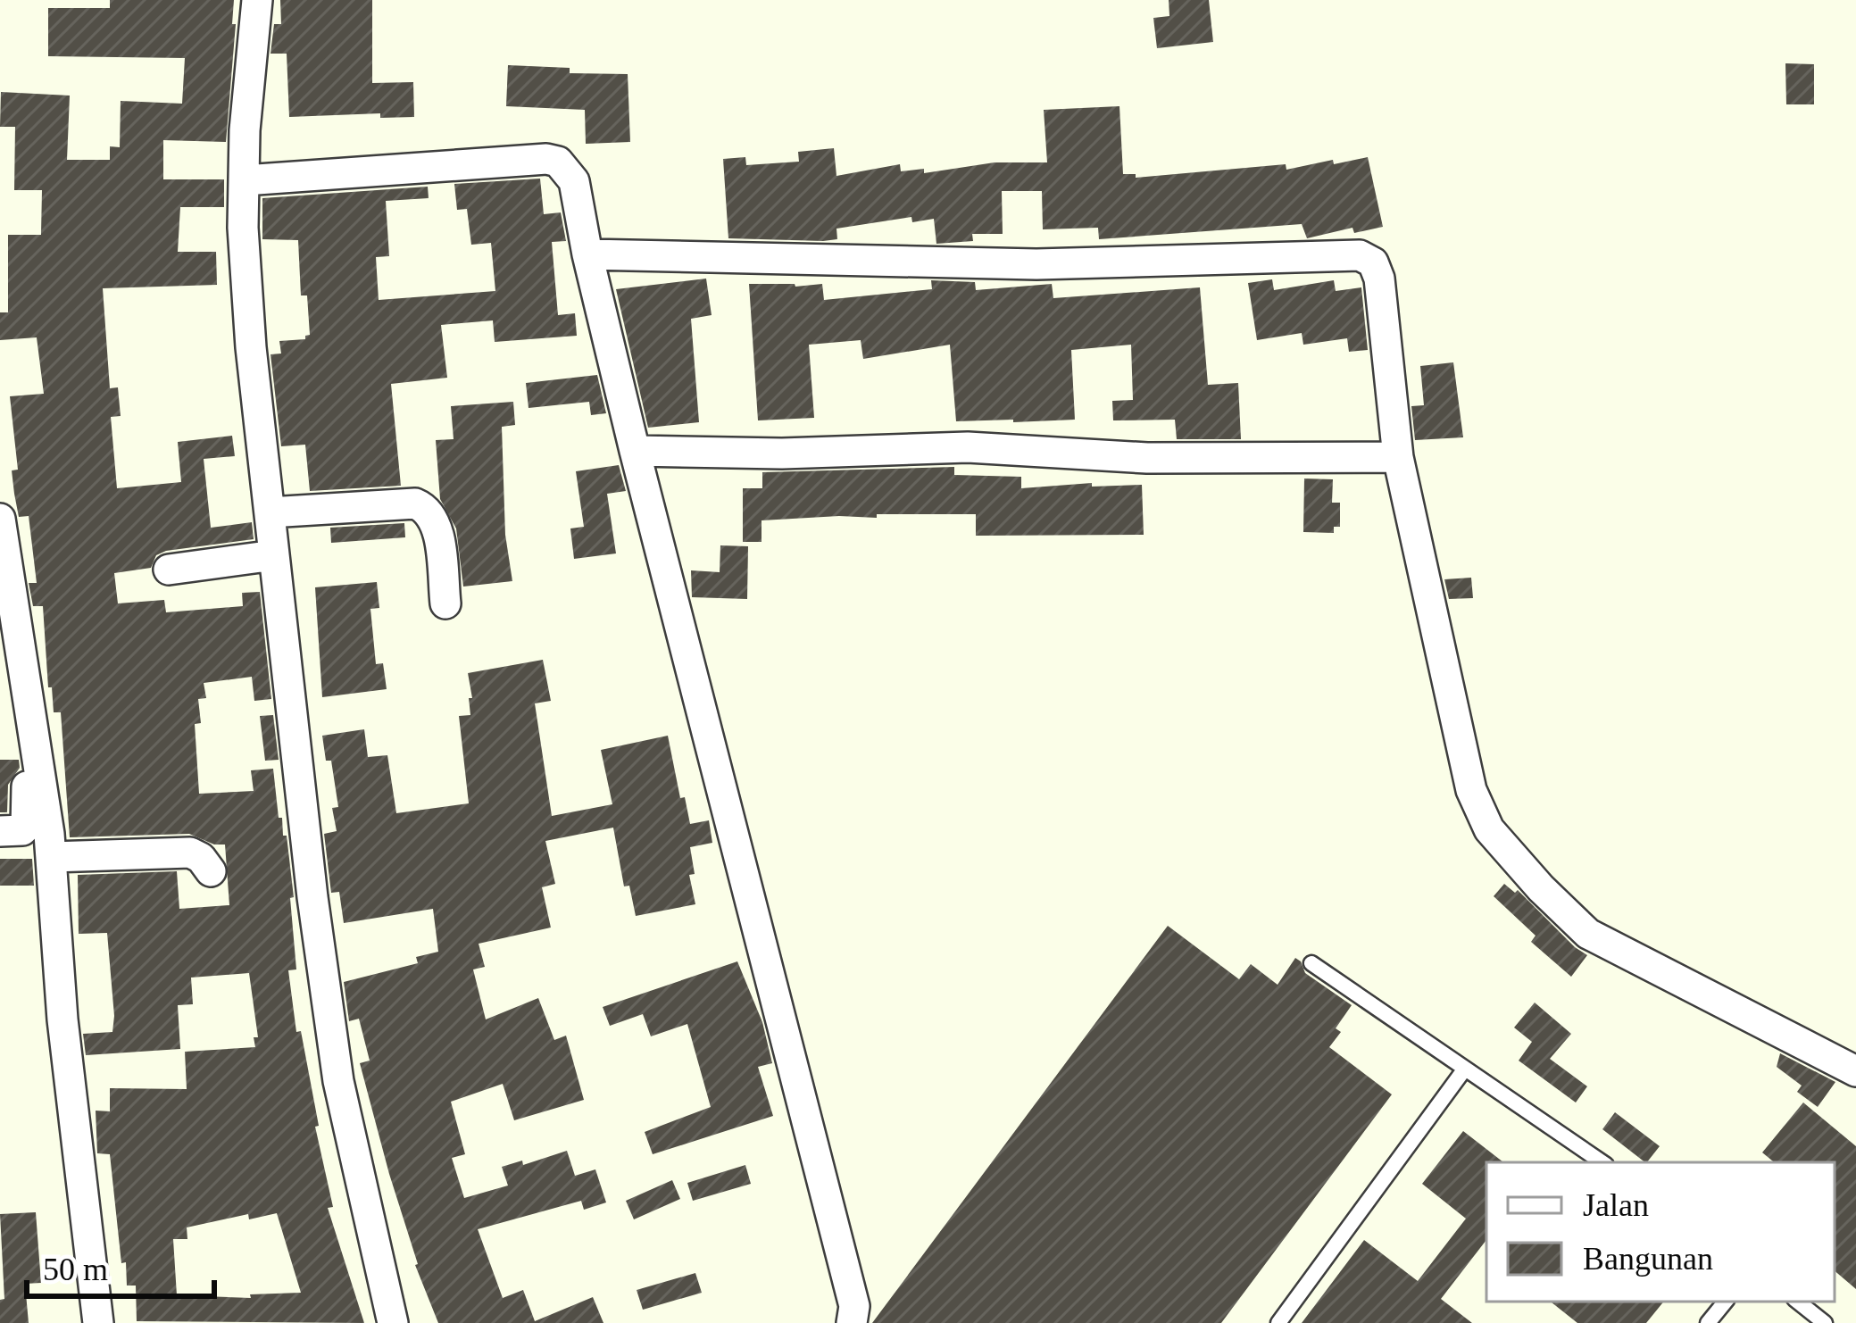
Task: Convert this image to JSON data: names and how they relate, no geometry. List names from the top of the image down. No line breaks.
{"legend":["Jalan","Bangunan"],"scale_bar":"50 m"}
